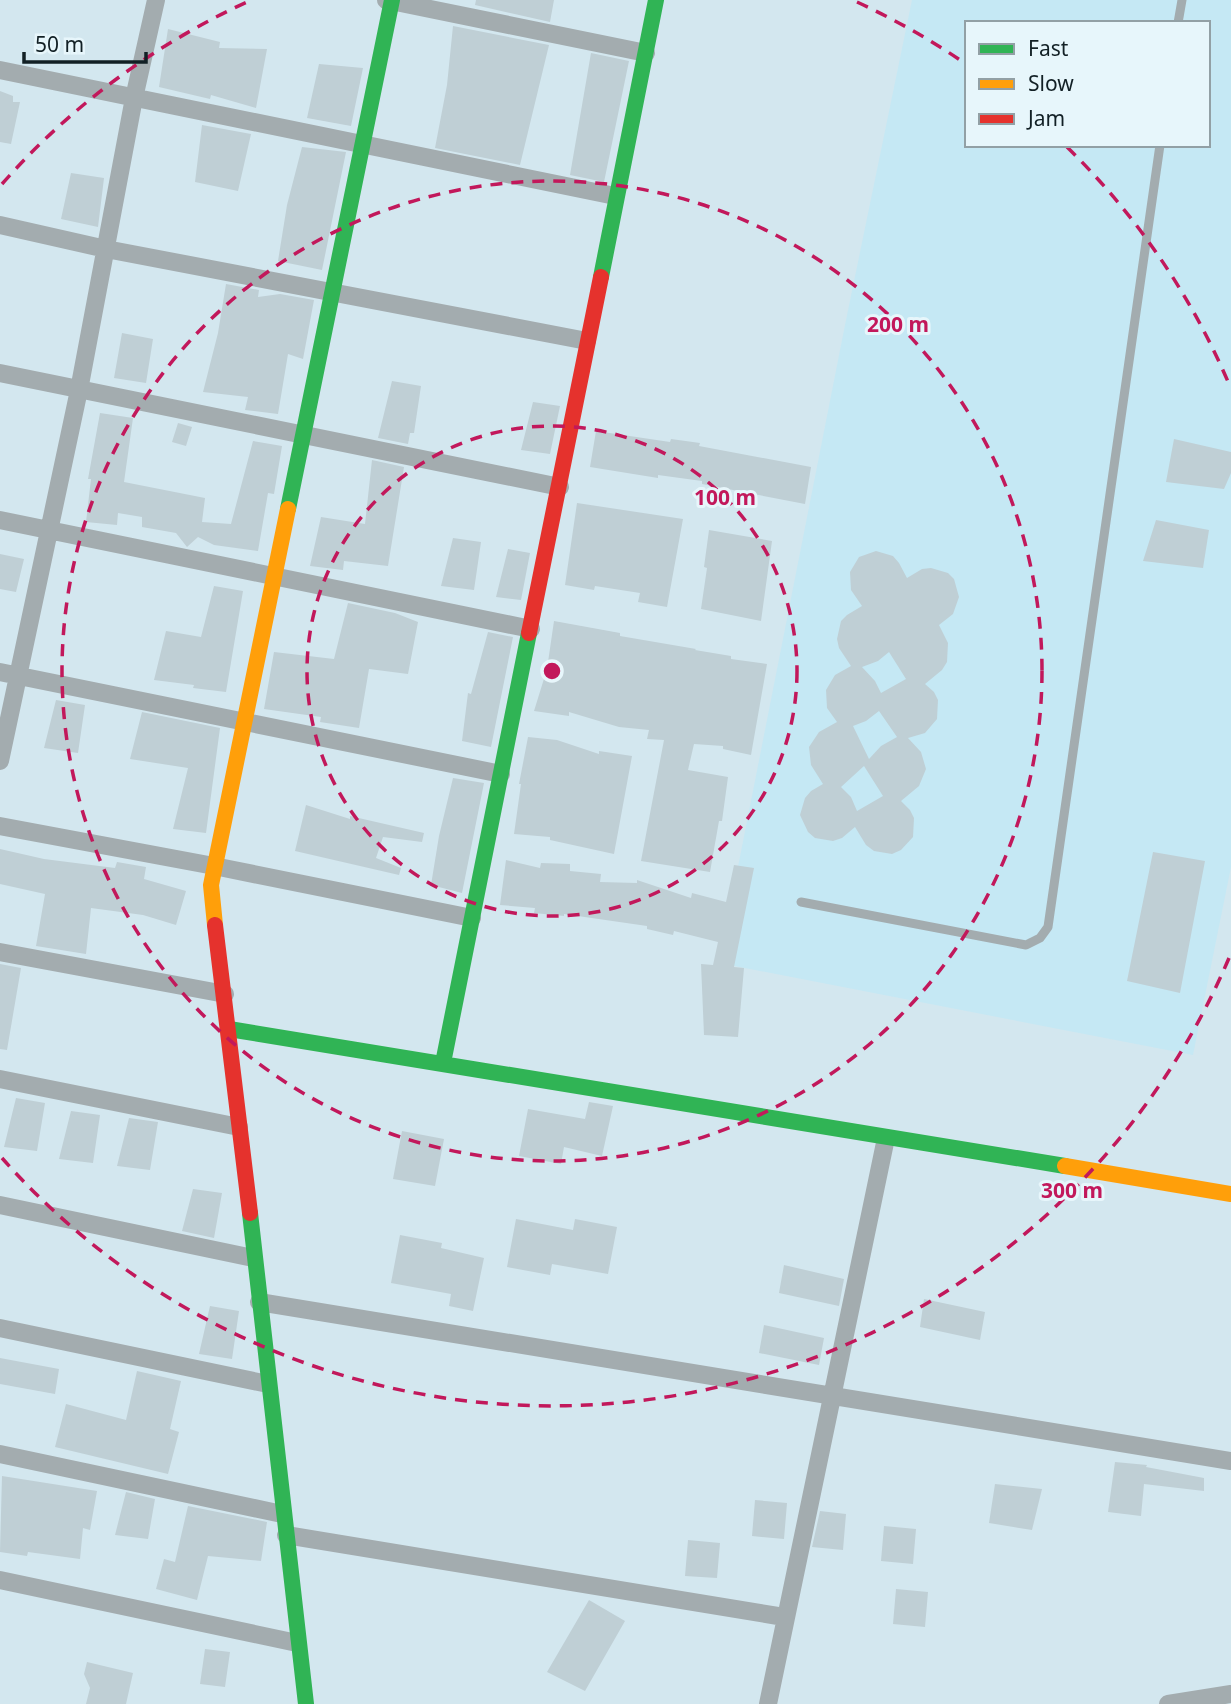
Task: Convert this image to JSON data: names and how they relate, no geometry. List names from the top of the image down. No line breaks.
{"legend":["Fast","Slow","Jam"],"scale_bar":"50 m","rings":["200 m","100 m","300 m"]}
